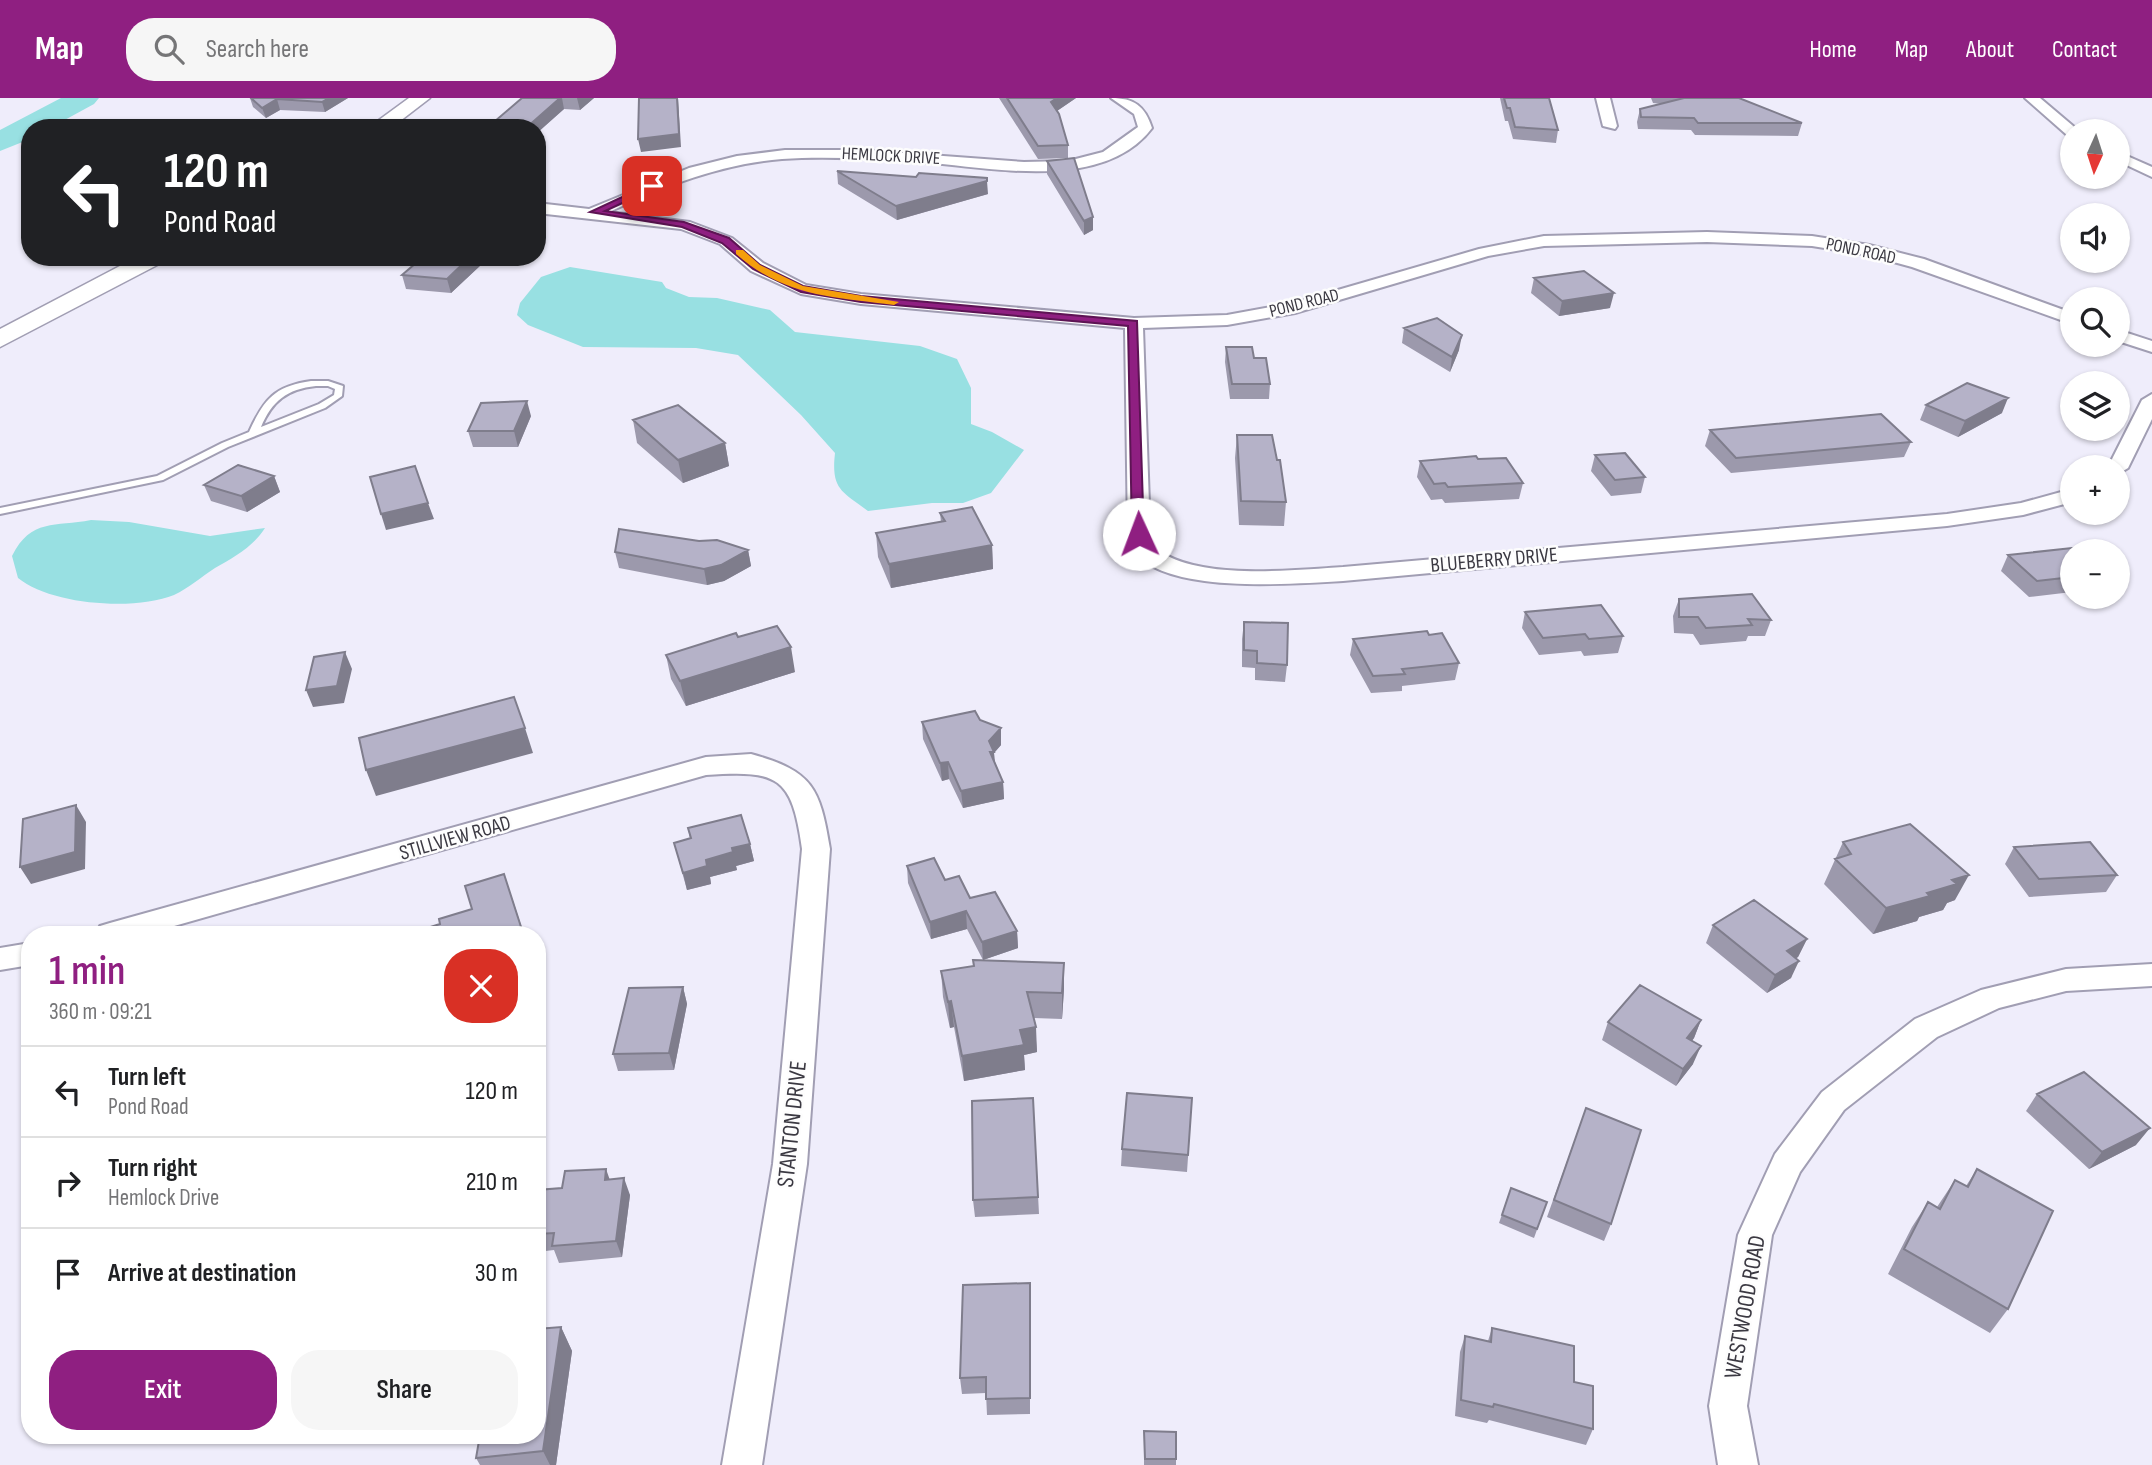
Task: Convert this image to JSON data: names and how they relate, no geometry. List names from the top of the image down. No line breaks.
{"streets":{"street":["HEMLOCK DRIVE","POND ROAD","BLUEBERRY DRIVE","STILLVIEW ROAD","STANTON DRIVE","WESTWOOD ROAD"]},"crossings":[["HEMLOCK DRIVE","POND ROAD"],["POND ROAD","BLUEBERRY DRIVE"],["STILLVIEW ROAD","STANTON DRIVE"]],"north":"bottom","page":{"header":"Map","search":"Search here","nav":["Home","Map","About","Contact"],"map_buttons":["+","−"],"turn":["120 m","Pond Road"],"heading":["1 min","360 m · 09:21"],"list":[{"name":"Turn left","note":"Pond Road","value":"120 m"},{"name":"Turn right","note":"Hemlock Drive","value":"210 m"},{"name":"Arrive at destination","value":"30 m"}],"buttons":["Exit","Share"]}}
